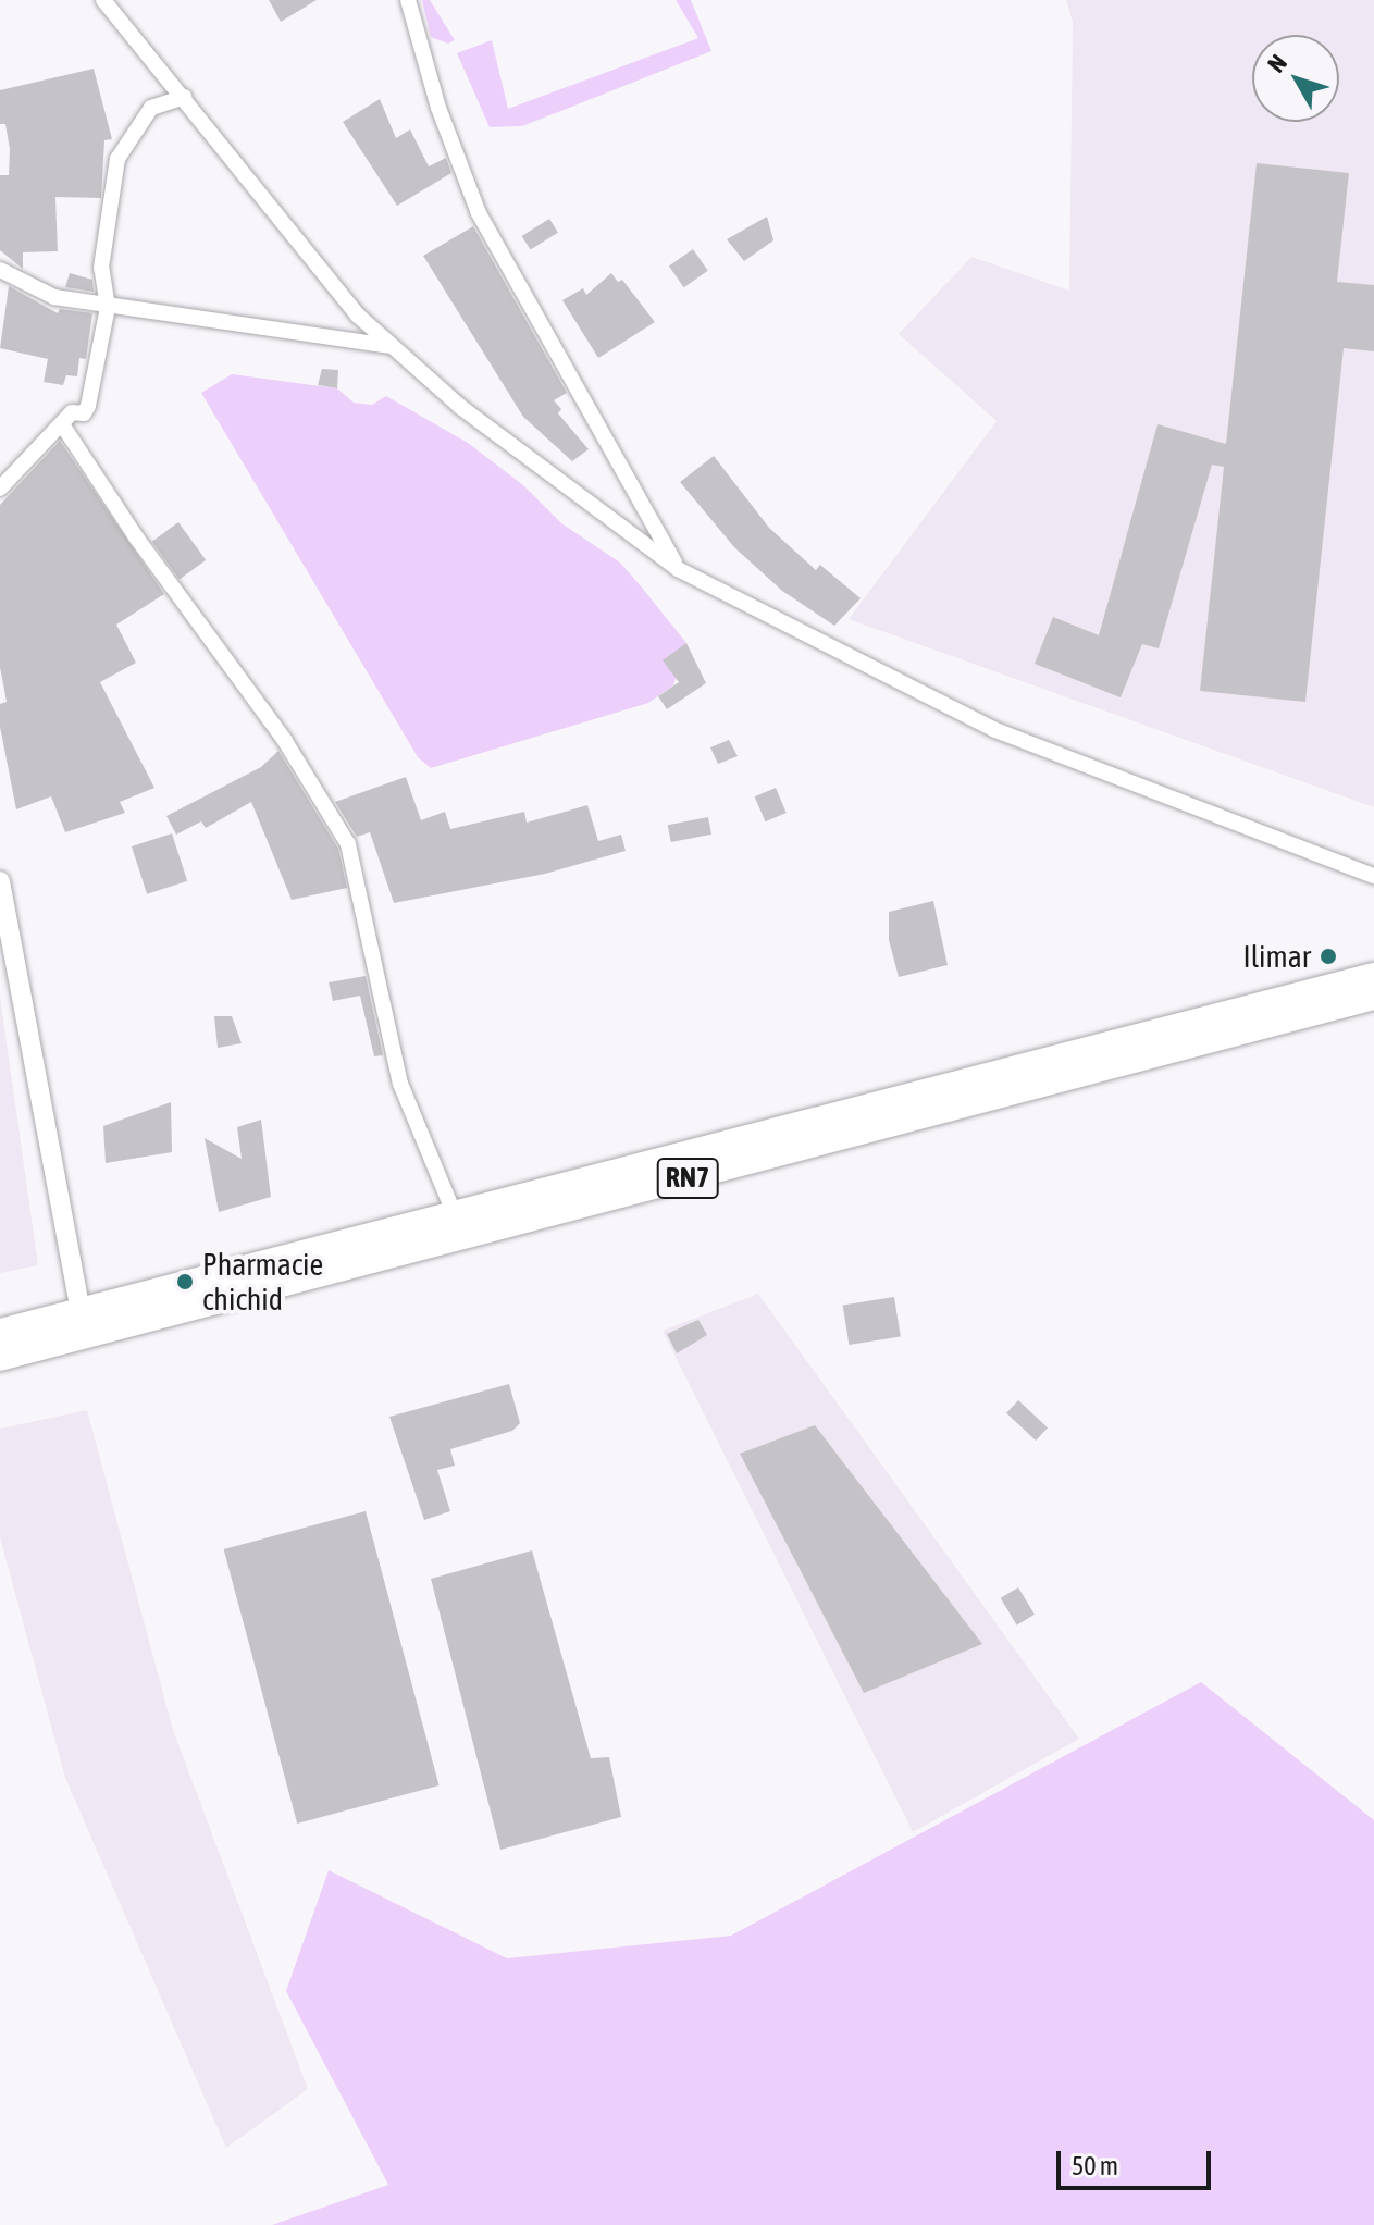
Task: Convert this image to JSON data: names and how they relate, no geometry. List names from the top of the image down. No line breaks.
{"streets":{"highway":["RN7"]},"places":["Ilimar","Pharmacie chichid"],"scale_bar":"50 m","north":"top left"}
